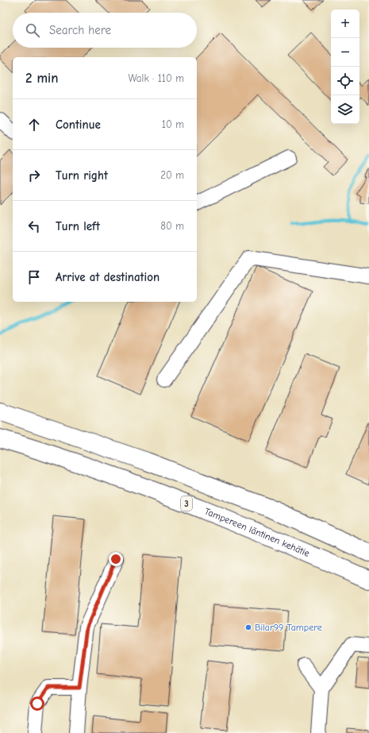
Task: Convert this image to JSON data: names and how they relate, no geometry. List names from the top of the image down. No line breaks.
{"streets":{"highway":["3","Tampereen läntinen kehätie"]},"places":["Bilar99 Tampere"],"page":{"map_buttons":["+","−"],"search":"Search here","heading":["2 min","Walk · 110 m"],"list":[["Continue","10 m"],["Turn right","20 m"],["Turn left","80 m"],"Arrive at destination"]}}
